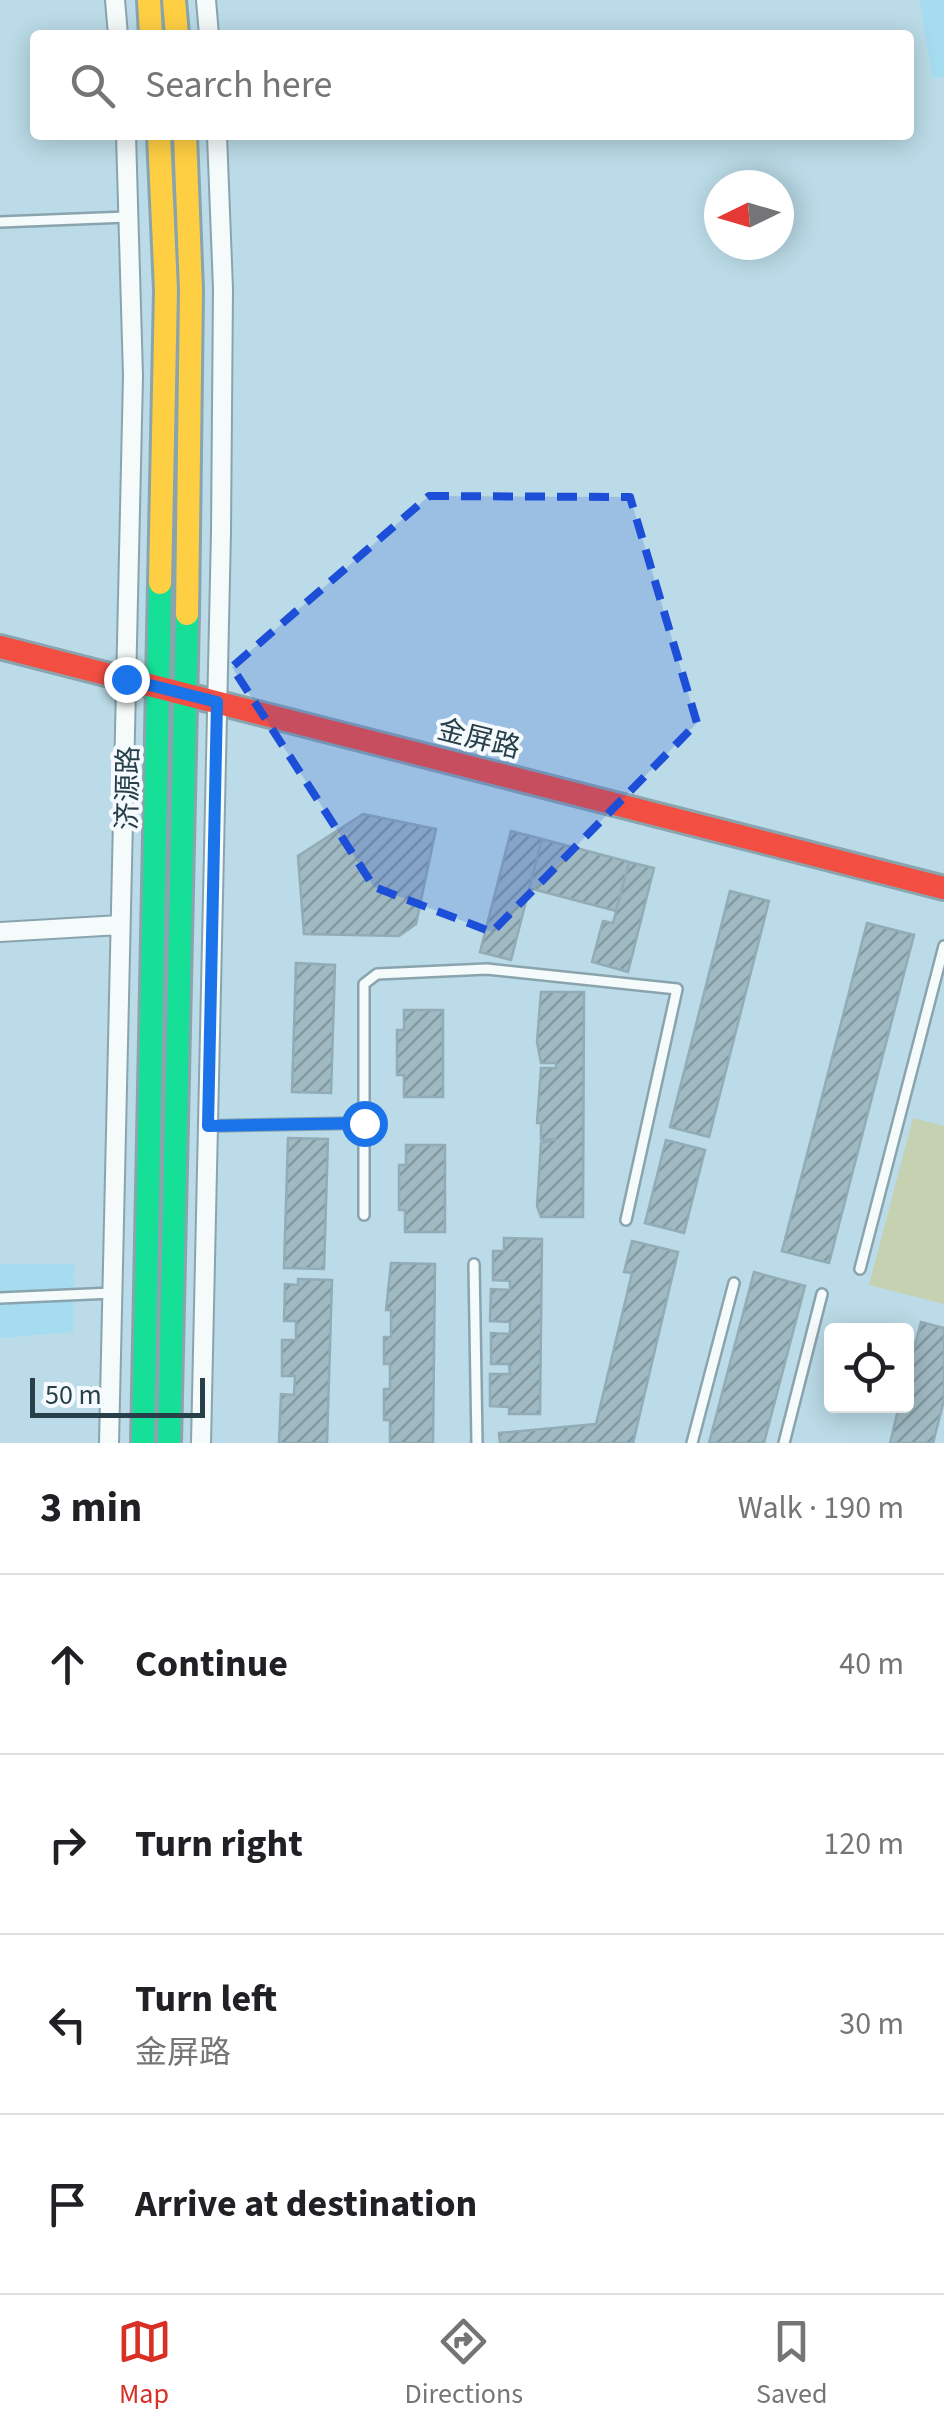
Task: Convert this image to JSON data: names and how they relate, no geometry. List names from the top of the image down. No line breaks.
{"streets":{"main road":["金屏路","济源路"]},"crossings":[["金屏路","济源路"]],"scale_bar":"50 m","north":"left","page":{"search":"Search here","scale":"50 m","heading":["3 min","Walk · 190 m"],"list":[["Continue","40 m"],["Turn right","120 m"],["Turn left","金屏路","30 m"],"Arrive at destination"],"nav":["Map","Directions","Saved"]}}
